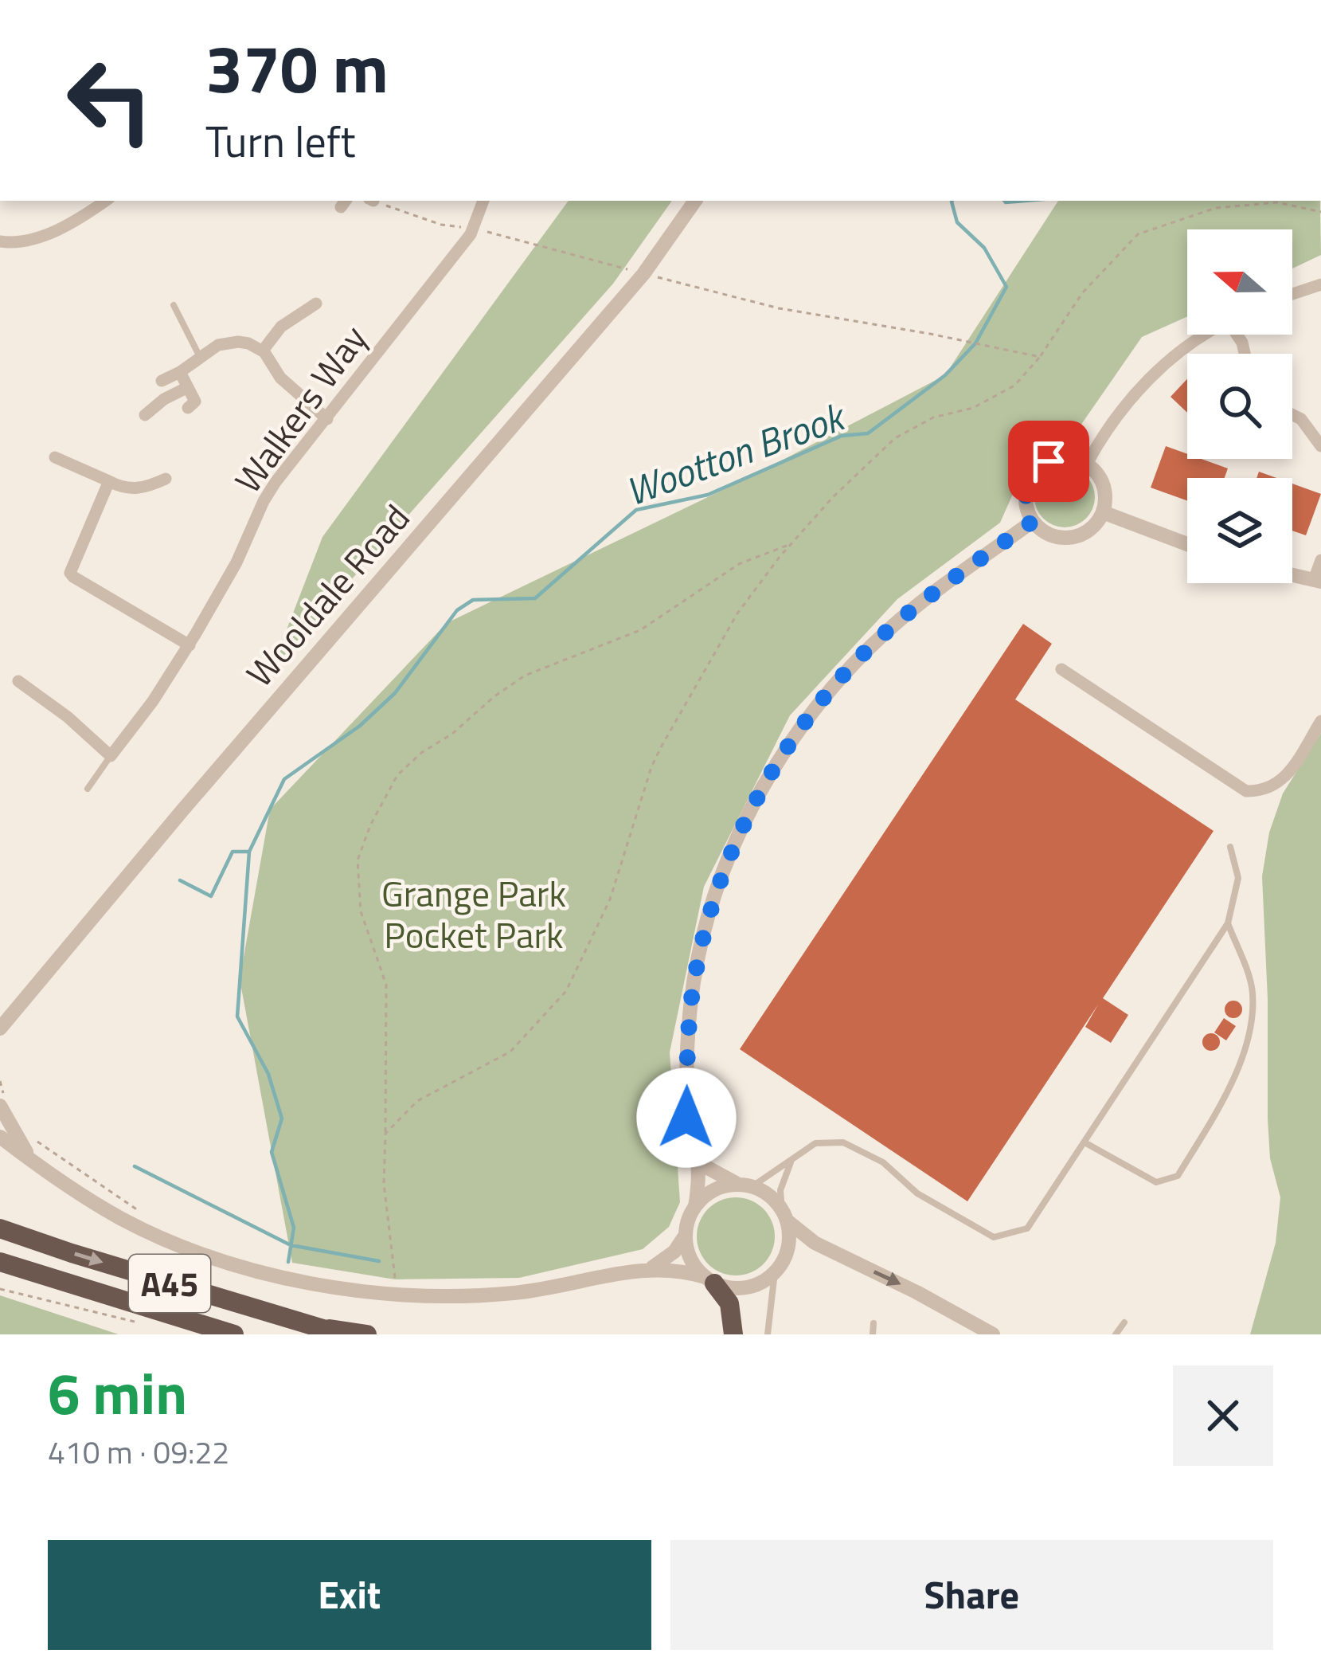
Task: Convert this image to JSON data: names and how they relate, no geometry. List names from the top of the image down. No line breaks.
{"streets":{"highway":["A45"],"street":["Walkers Way","Wooldale Road"]},"water":["Wootton Brook"],"parks":["Grange Park Pocket Park"],"north":"left","page":{"turn":["370 m","Turn left"],"heading":["6 min","410 m · 09:22"],"buttons":["Exit","Share"]}}
